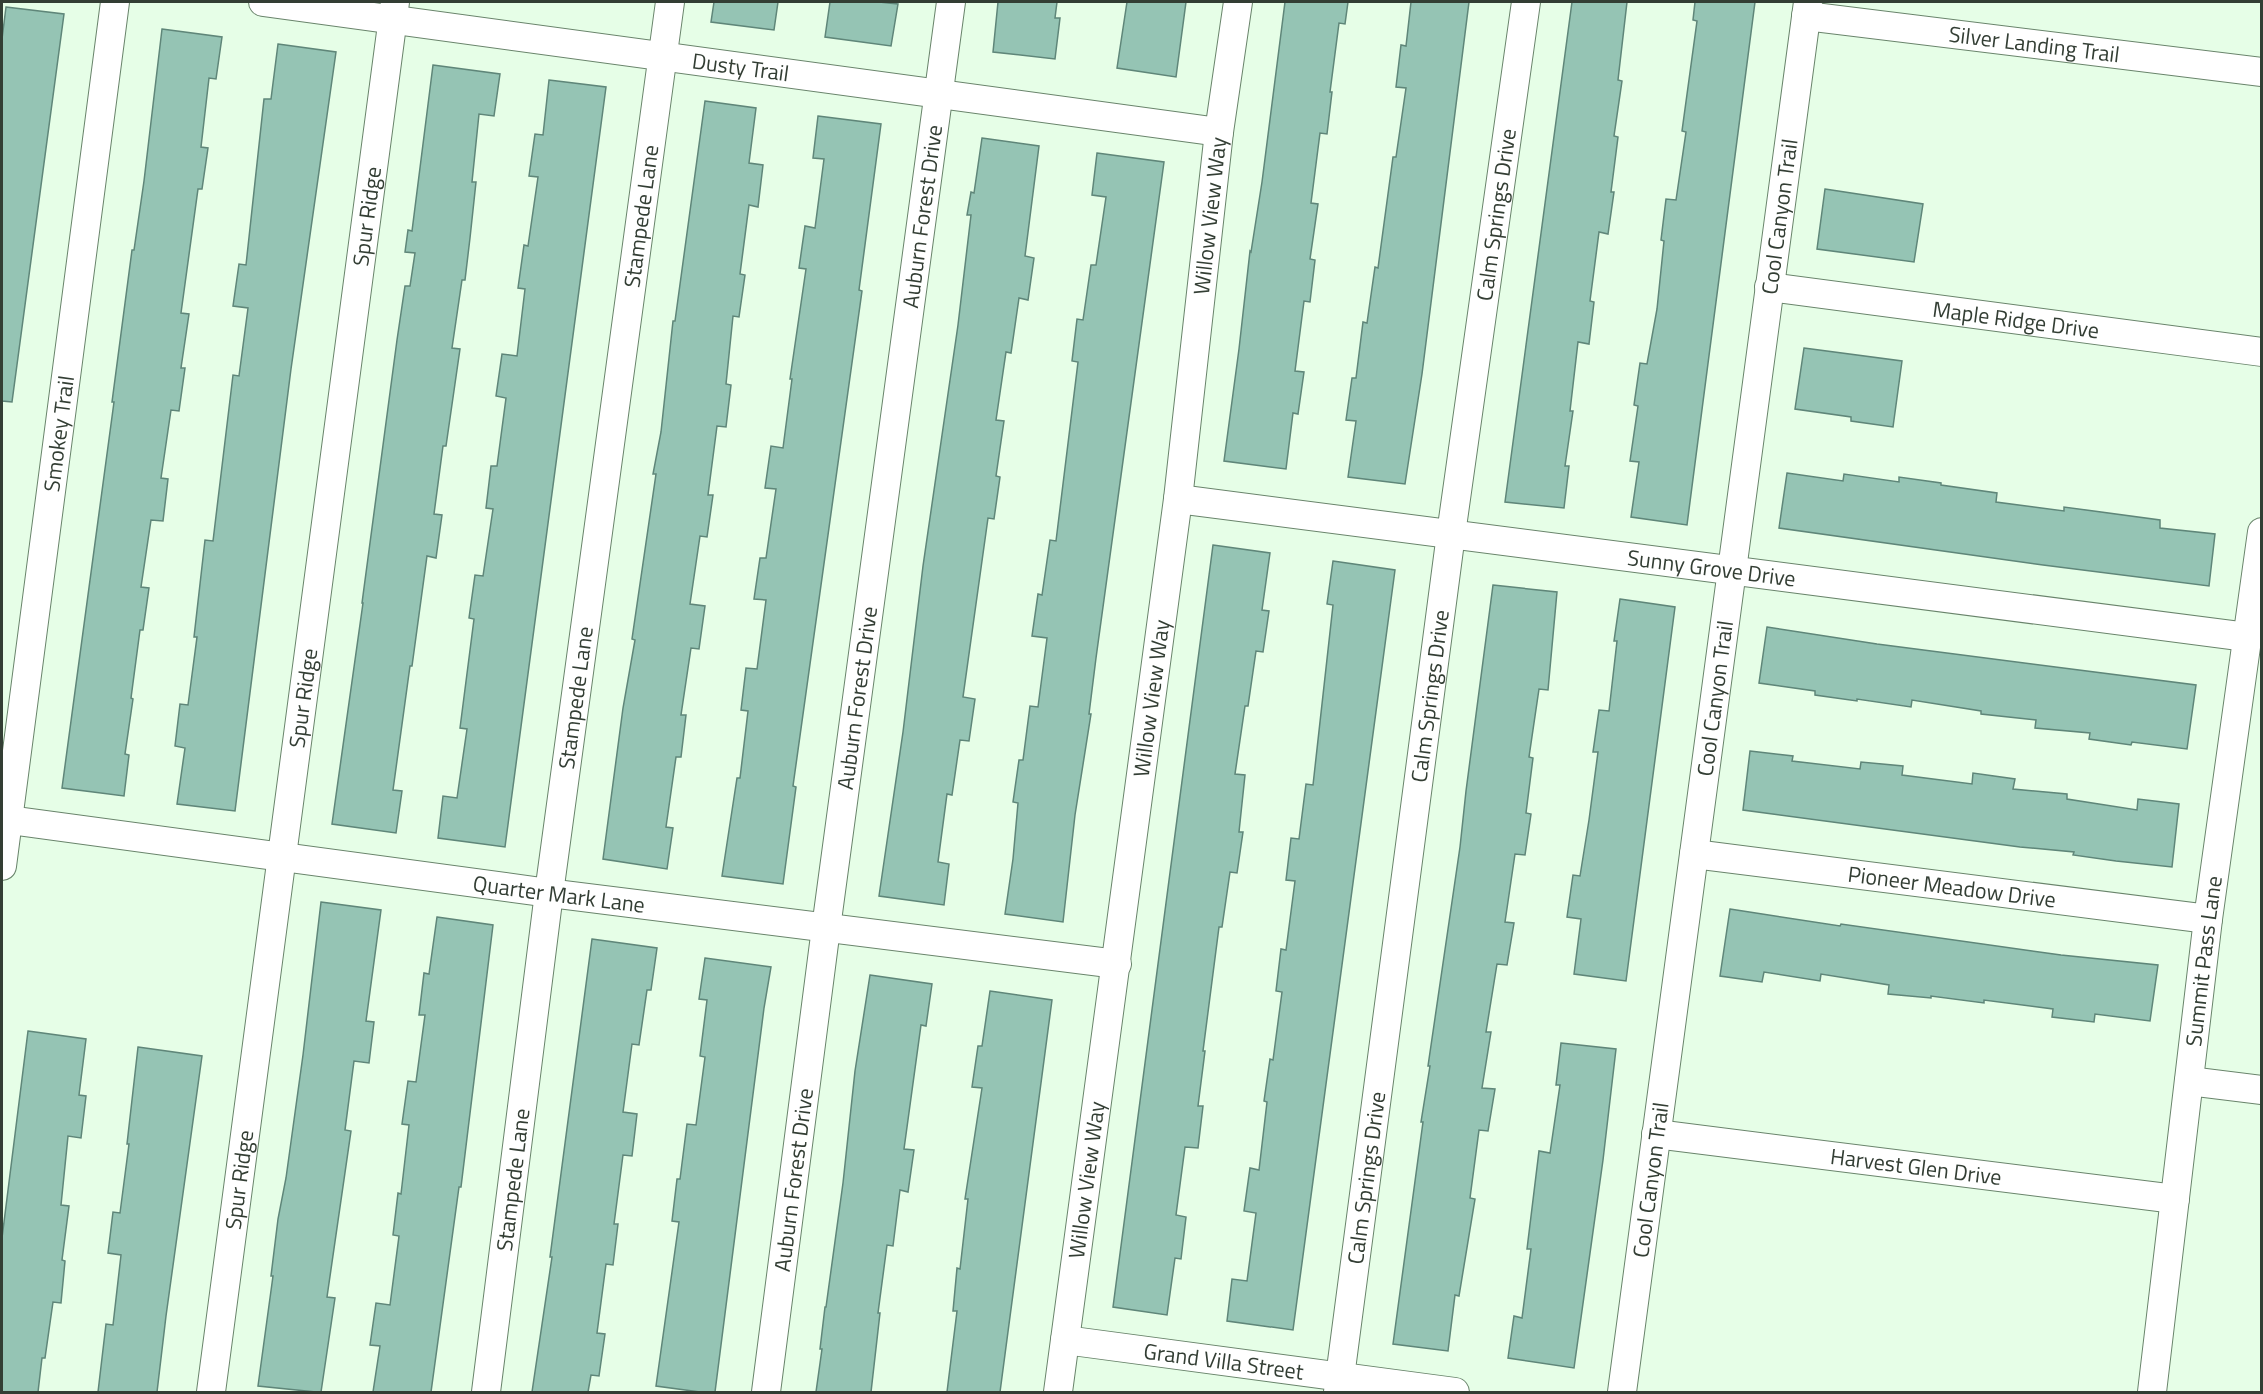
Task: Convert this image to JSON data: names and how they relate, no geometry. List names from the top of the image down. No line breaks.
{"streets":{"street":["Silver Landing Trail","Dusty Trail","Spur Ridge","Stampede Lane","Auburn Forest Drive","Willow View Way","Calm Springs Drive","Cool Canyon Trail","Maple Ridge Drive","Smokey Trail","Sunny Grove Drive","Pioneer Meadow Drive","Quarter Mark Lane","Summit Pass Lane","Harvest Glen Drive","Grand Villa Street"]},"crossings":[["Silver Landing Trail","Cool Canyon Trail"],["Dusty Trail","Spur Ridge"],["Dusty Trail","Stampede Lane"],["Dusty Trail","Auburn Forest Drive"],["Dusty Trail","Willow View Way"],["Spur Ridge","Quarter Mark Lane"],["Stampede Lane","Quarter Mark Lane"],["Auburn Forest Drive","Quarter Mark Lane"],["Willow View Way","Sunny Grove Drive"],["Willow View Way","Quarter Mark Lane"],["Willow View Way","Grand Villa Street"],["Calm Springs Drive","Sunny Grove Drive"],["Calm Springs Drive","Grand Villa Street"],["Cool Canyon Trail","Maple Ridge Drive"],["Cool Canyon Trail","Sunny Grove Drive"],["Cool Canyon Trail","Pioneer Meadow Drive"],["Cool Canyon Trail","Harvest Glen Drive"],["Smokey Trail","Quarter Mark Lane"],["Sunny Grove Drive","Summit Pass Lane"],["Pioneer Meadow Drive","Summit Pass Lane"],["Summit Pass Lane","Harvest Glen Drive"]]}
